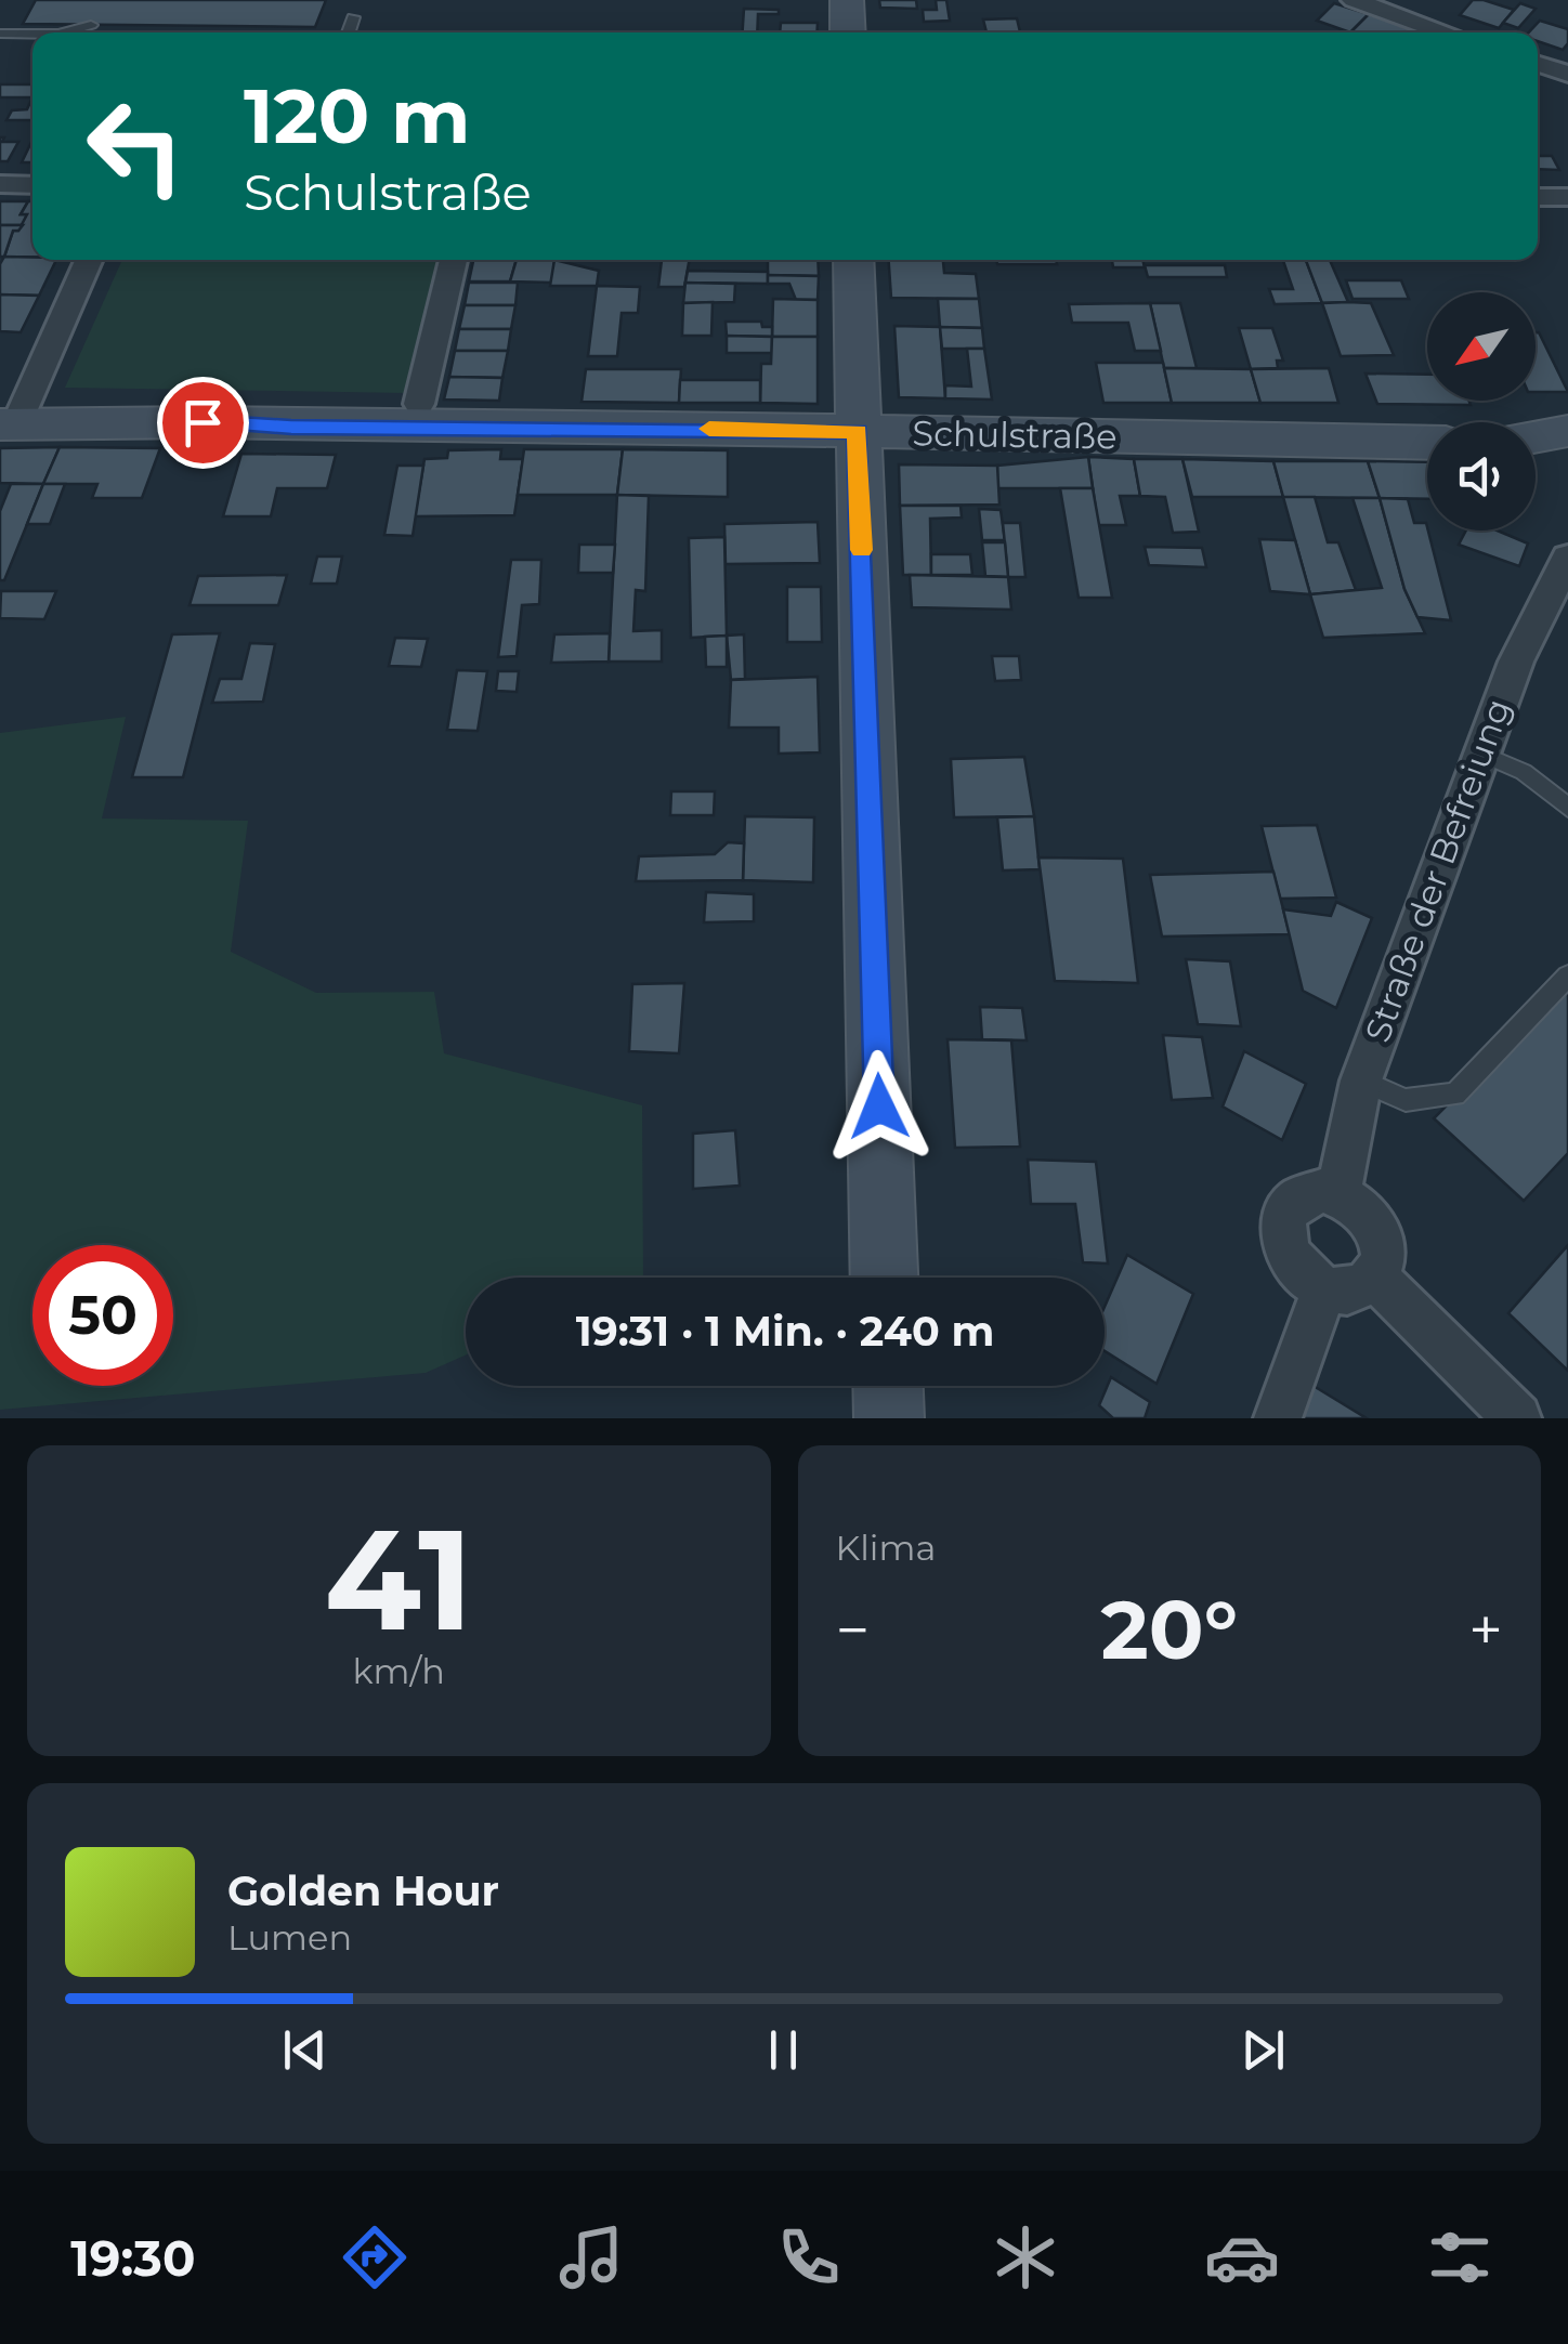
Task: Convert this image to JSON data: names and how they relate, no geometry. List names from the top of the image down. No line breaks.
{"streets":{"street":["Schulstraße","Straße der Befreiung"]},"north":"bottom left","page":{"turn":["120 m","Schulstraße"],"limit":"50","trip":"19:31 · 1 Min. · 240 m","tile":[["41","km/h"],"Klima"],"heat":["−","20°","+"],"song":["Golden Hour","Lumen"],"tabs":"19:30"}}
